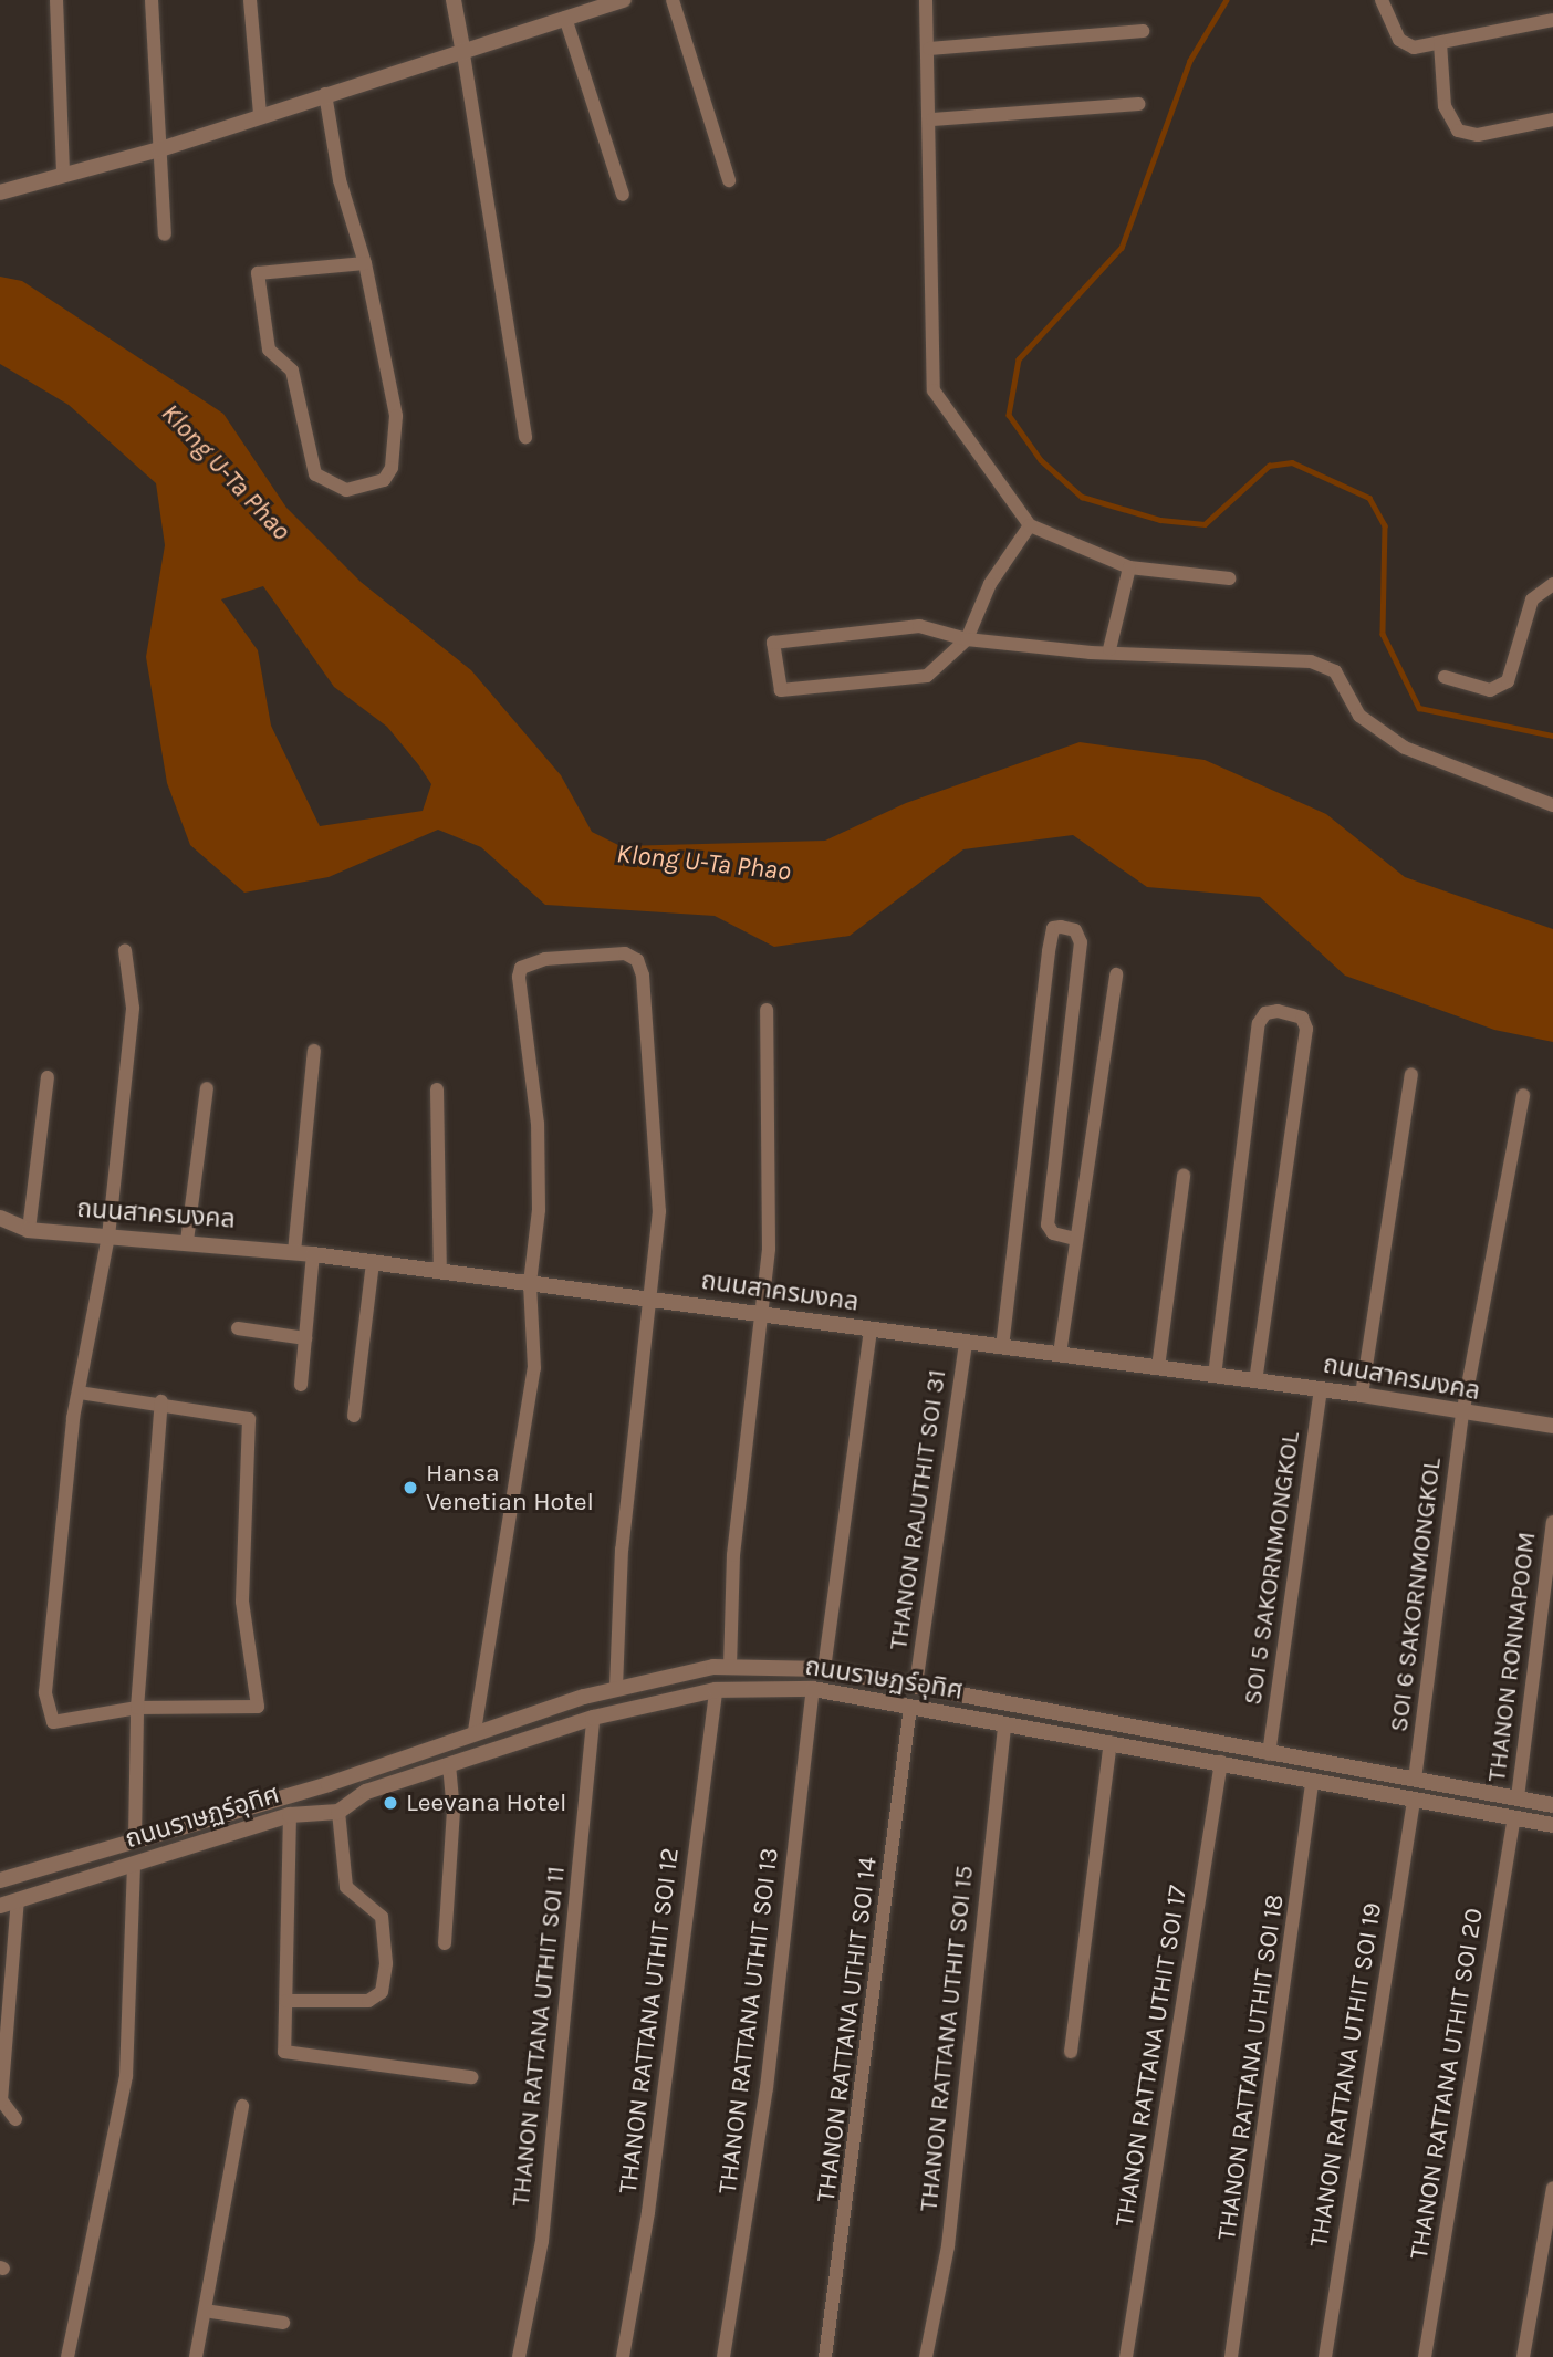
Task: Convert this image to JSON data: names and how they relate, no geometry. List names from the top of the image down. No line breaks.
{"streets":{"street":["ถนนสาครมงคล","THANON RAJUTHIT SOI 31","SOI 5 SAKORNMONGKOL","SOI 6 SAKORNMONGKOL","THANON RONNAPOOM","ถนนราษฏร์อุทิศ","THANON RATTANA UTHIT SOI 12","THANON RATTANA UTHIT SOI 13","THANON RATTANA UTHIT SOI 14","THANON RATTANA UTHIT SOI 11","THANON RATTANA UTHIT SOI 15","THANON RATTANA UTHIT SOI 17","THANON RATTANA UTHIT SOI 18","THANON RATTANA UTHIT SOI 19","THANON RATTANA UTHIT SOI 20"]},"crossings":[["ถนนสาครมงคล","THANON RAJUTHIT SOI 31"],["ถนนสาครมงคล","SOI 5 SAKORNMONGKOL"],["ถนนสาครมงคล","SOI 6 SAKORNMONGKOL"],["THANON RAJUTHIT SOI 31","ถนนราษฏร์อุทิศ"],["SOI 5 SAKORNMONGKOL","ถนนราษฏร์อุทิศ"],["SOI 6 SAKORNMONGKOL","ถนนราษฏร์อุทิศ"],["THANON RONNAPOOM","ถนนราษฏร์อุทิศ"],["ถนนราษฏร์อุทิศ","THANON RATTANA UTHIT SOI 12"],["ถนนราษฏร์อุทิศ","THANON RATTANA UTHIT SOI 13"],["ถนนราษฏร์อุทิศ","THANON RATTANA UTHIT SOI 14"],["ถนนราษฏร์อุทิศ","THANON RATTANA UTHIT SOI 11"],["ถนนราษฏร์อุทิศ","THANON RATTANA UTHIT SOI 15"],["ถนนราษฏร์อุทิศ","THANON RATTANA UTHIT SOI 17"],["ถนนราษฏร์อุทิศ","THANON RATTANA UTHIT SOI 18"],["ถนนราษฏร์อุทิศ","THANON RATTANA UTHIT SOI 19"],["ถนนราษฏร์อุทิศ","THANON RATTANA UTHIT SOI 20"]],"water":["Klong U-Ta Phao"],"places":["Hansa Venetian Hotel","Leevana Hotel"]}
